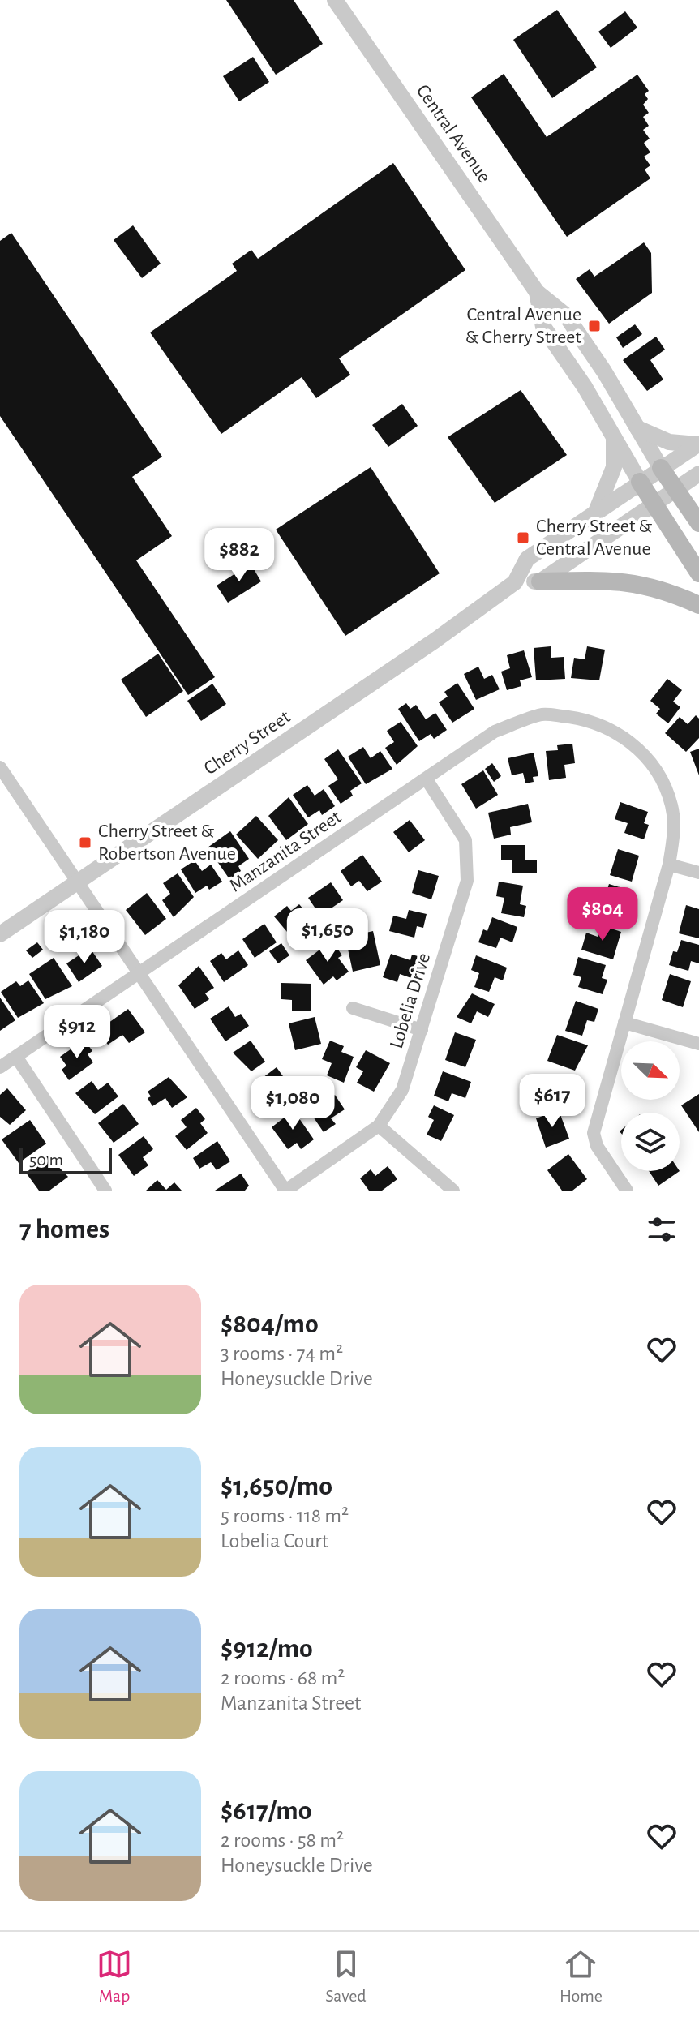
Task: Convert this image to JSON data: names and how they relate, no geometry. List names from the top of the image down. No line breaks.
{"streets":{"main road":["Central Avenue"],"street":["Cherry Street","Manzanita Street","Lobelia Drive"]},"crossings":[["Central Avenue","Cherry Street"],["Manzanita Street","Lobelia Drive"]],"places":{"transit":["Central Avenue & Cherry Street","Cherry Street & Central Avenue","Cherry Street & Robertson Avenue"]},"scale_bar":"50 m","north":"bottom right","page":{"price":["$882","$804","$1,650","$1,180","$912","$617","$1,080"],"scale":"50 m","heading":"7 homes","list":[{"name":"$804/mo","note":"3 rooms · 74 m² · Honeysuckle Drive"},{"name":"$1,650/mo","note":"5 rooms · 118 m² · Lobelia Court"},{"name":"$912/mo","note":"2 rooms · 68 m² · Manzanita Street"},{"name":"$617/mo","note":"2 rooms · 58 m² · Honeysuckle Drive"}],"tabs":["Map","Saved","Home"]}}
